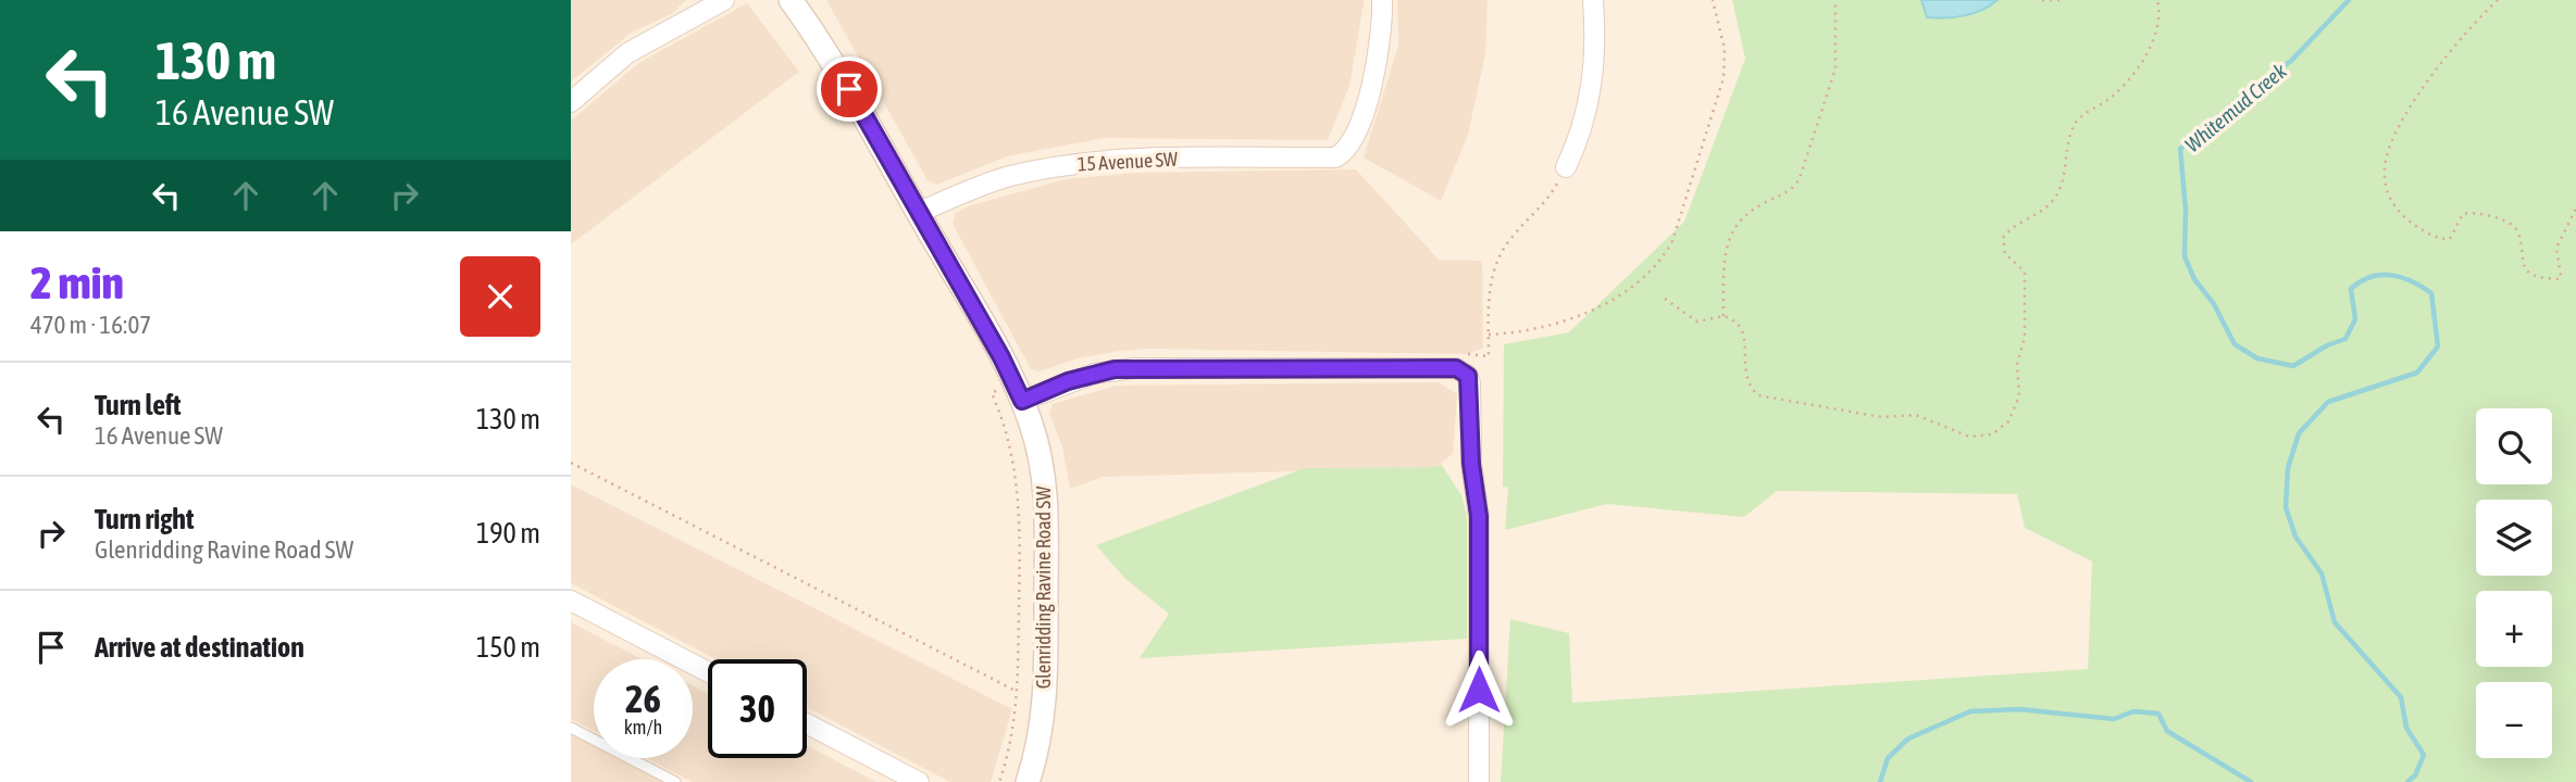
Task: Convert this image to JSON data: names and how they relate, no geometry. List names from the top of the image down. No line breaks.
{"streets":{"street":["15 Avenue SW","Glenridding Ravine Road SW"]},"crossings":[["15 Avenue SW","Glenridding Ravine Road SW"]],"water":["Whitemud Creek"],"page":{"turn":["130 m","16 Avenue SW"],"heading":["2 min","470 m · 16:07"],"list":[{"name":"Turn left","note":"16 Avenue SW","value":"130 m"},{"name":"Turn right","note":"Glenridding Ravine Road SW","value":"190 m"},{"name":"Arrive at destination","value":"150 m"}],"map_buttons":["+","−"],"speed":"26 km/h","limit":"30"}}
